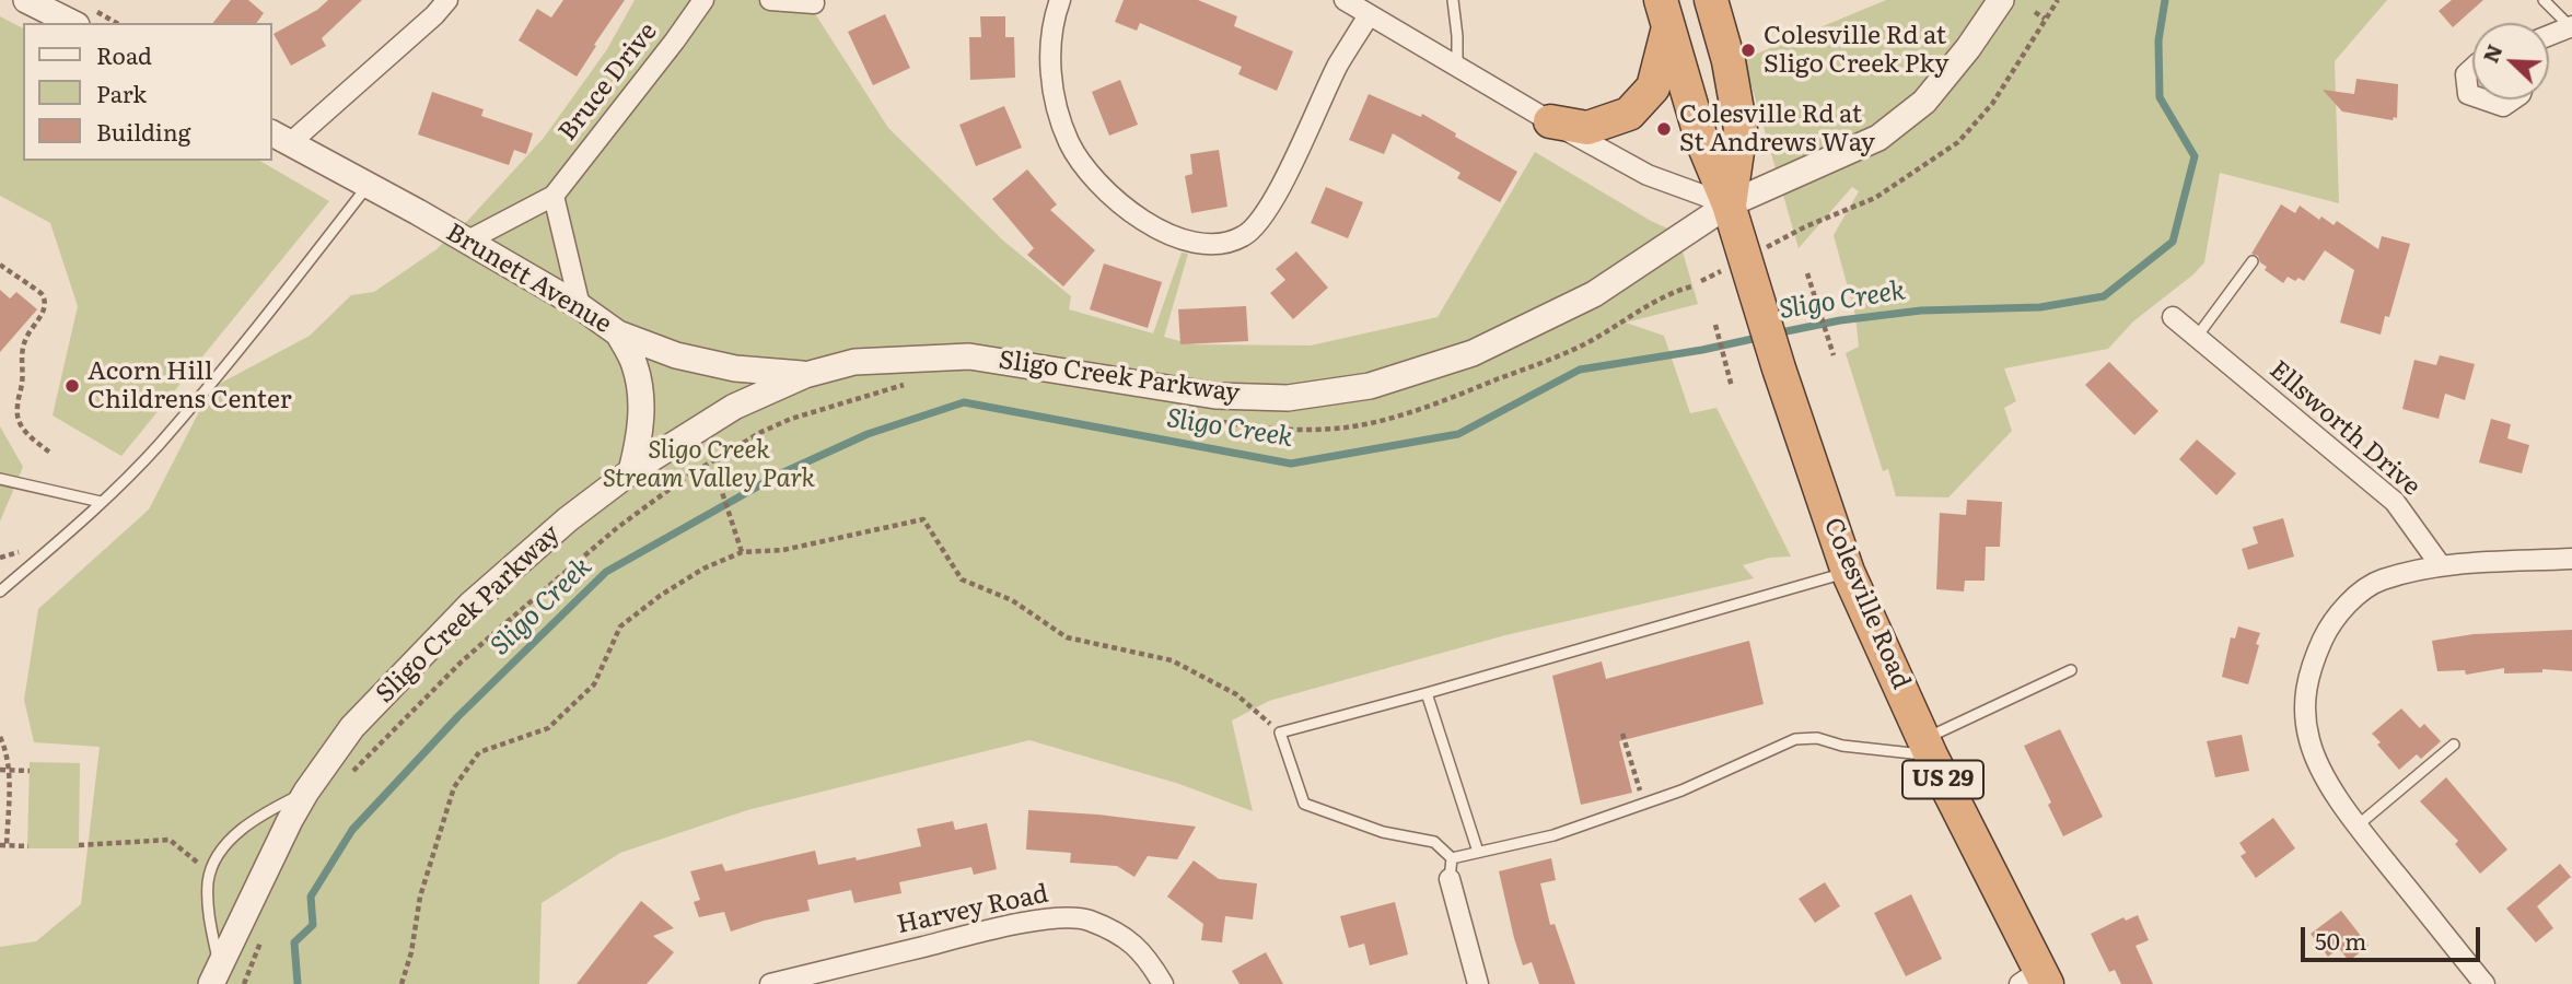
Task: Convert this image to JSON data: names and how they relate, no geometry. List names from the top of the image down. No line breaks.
{"streets":{"highway":["Colesville Road","US 29"],"street":["Bruce Drive","Brunett Avenue","Sligo Creek Parkway","Ellsworth Drive","Harvey Road"]},"crossings":[["Bruce Drive","Brunett Avenue"],["Brunett Avenue","Sligo Creek Parkway"],["Sligo Creek Parkway","Colesville Road"]],"water":["Sligo Creek"],"parks":["Sligo Creek Stream Valley Park"],"places":["Colesville Rd at Sligo Creek Pky","Colesville Rd at St Andrews Way","Acorn Hill Childrens Center"],"legend":["Road","Park","Building"],"scale_bar":"50 m","north":"top left"}
